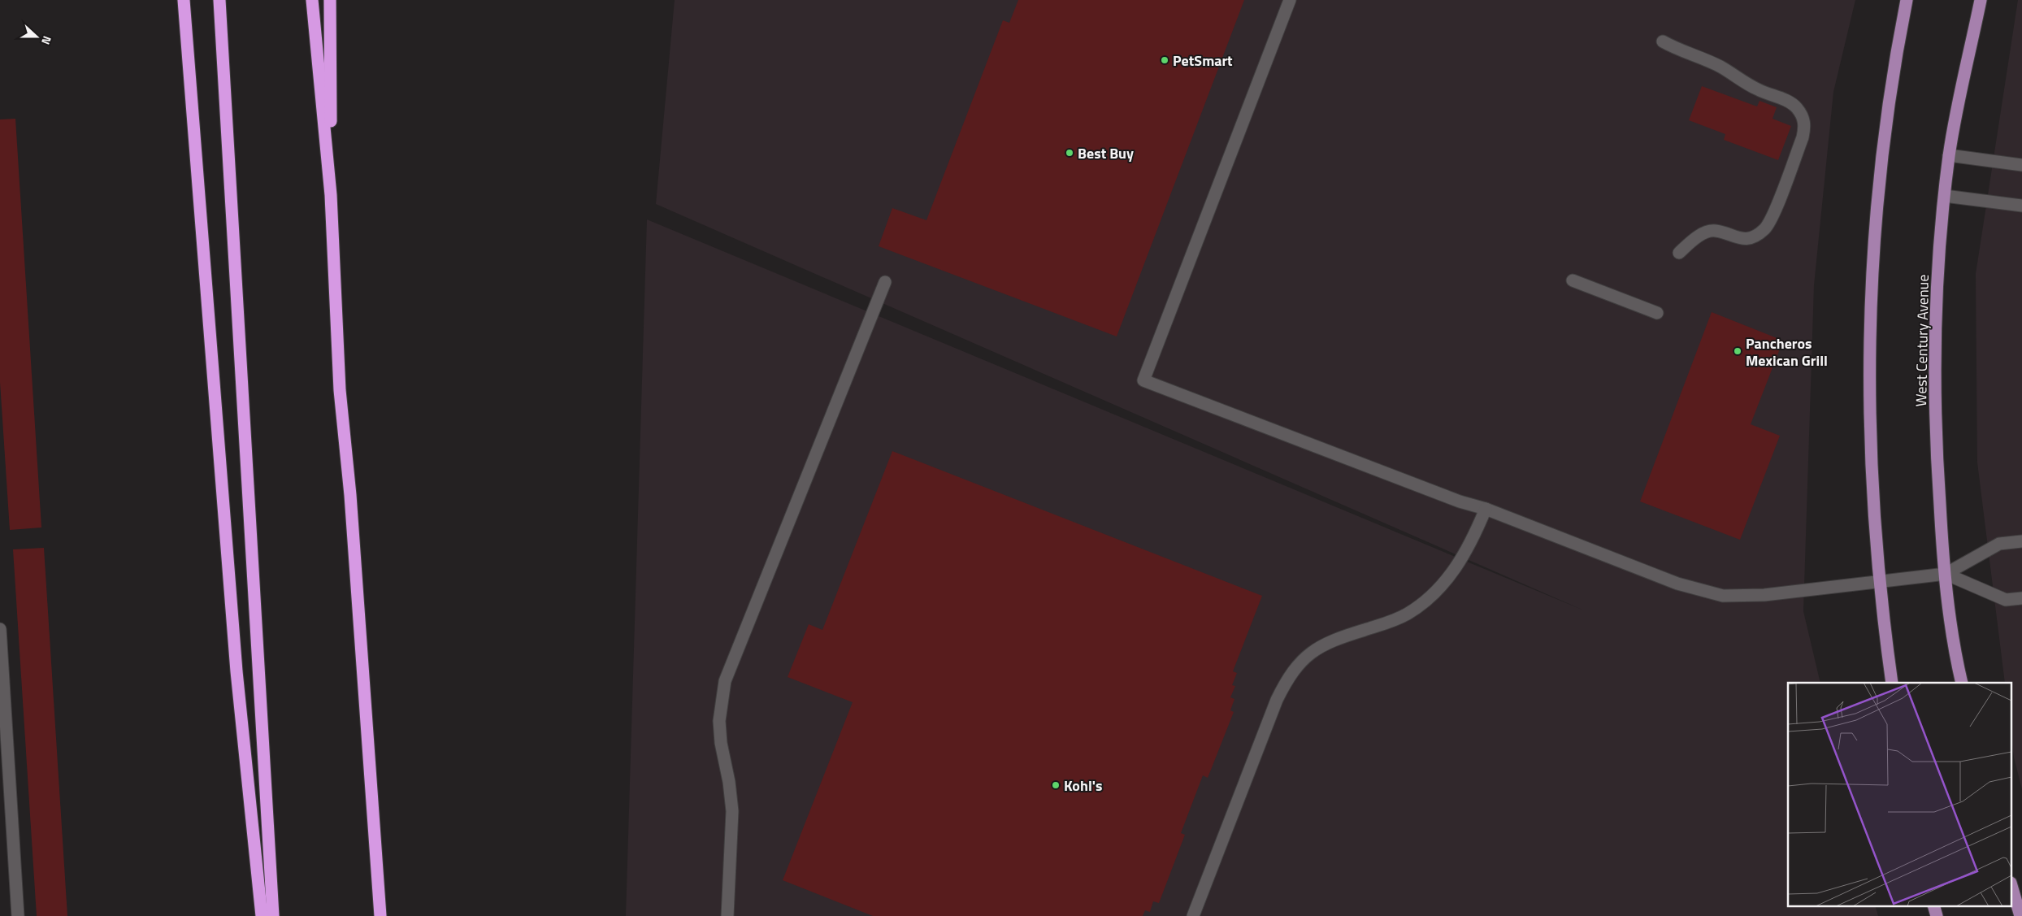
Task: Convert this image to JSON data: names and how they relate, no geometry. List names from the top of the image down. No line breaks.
{"streets":{"main road":["West Century Avenue"]},"places":["PetSmart","Best Buy","Pancheros Mexican Grill","Kohl's"],"north":"right"}
